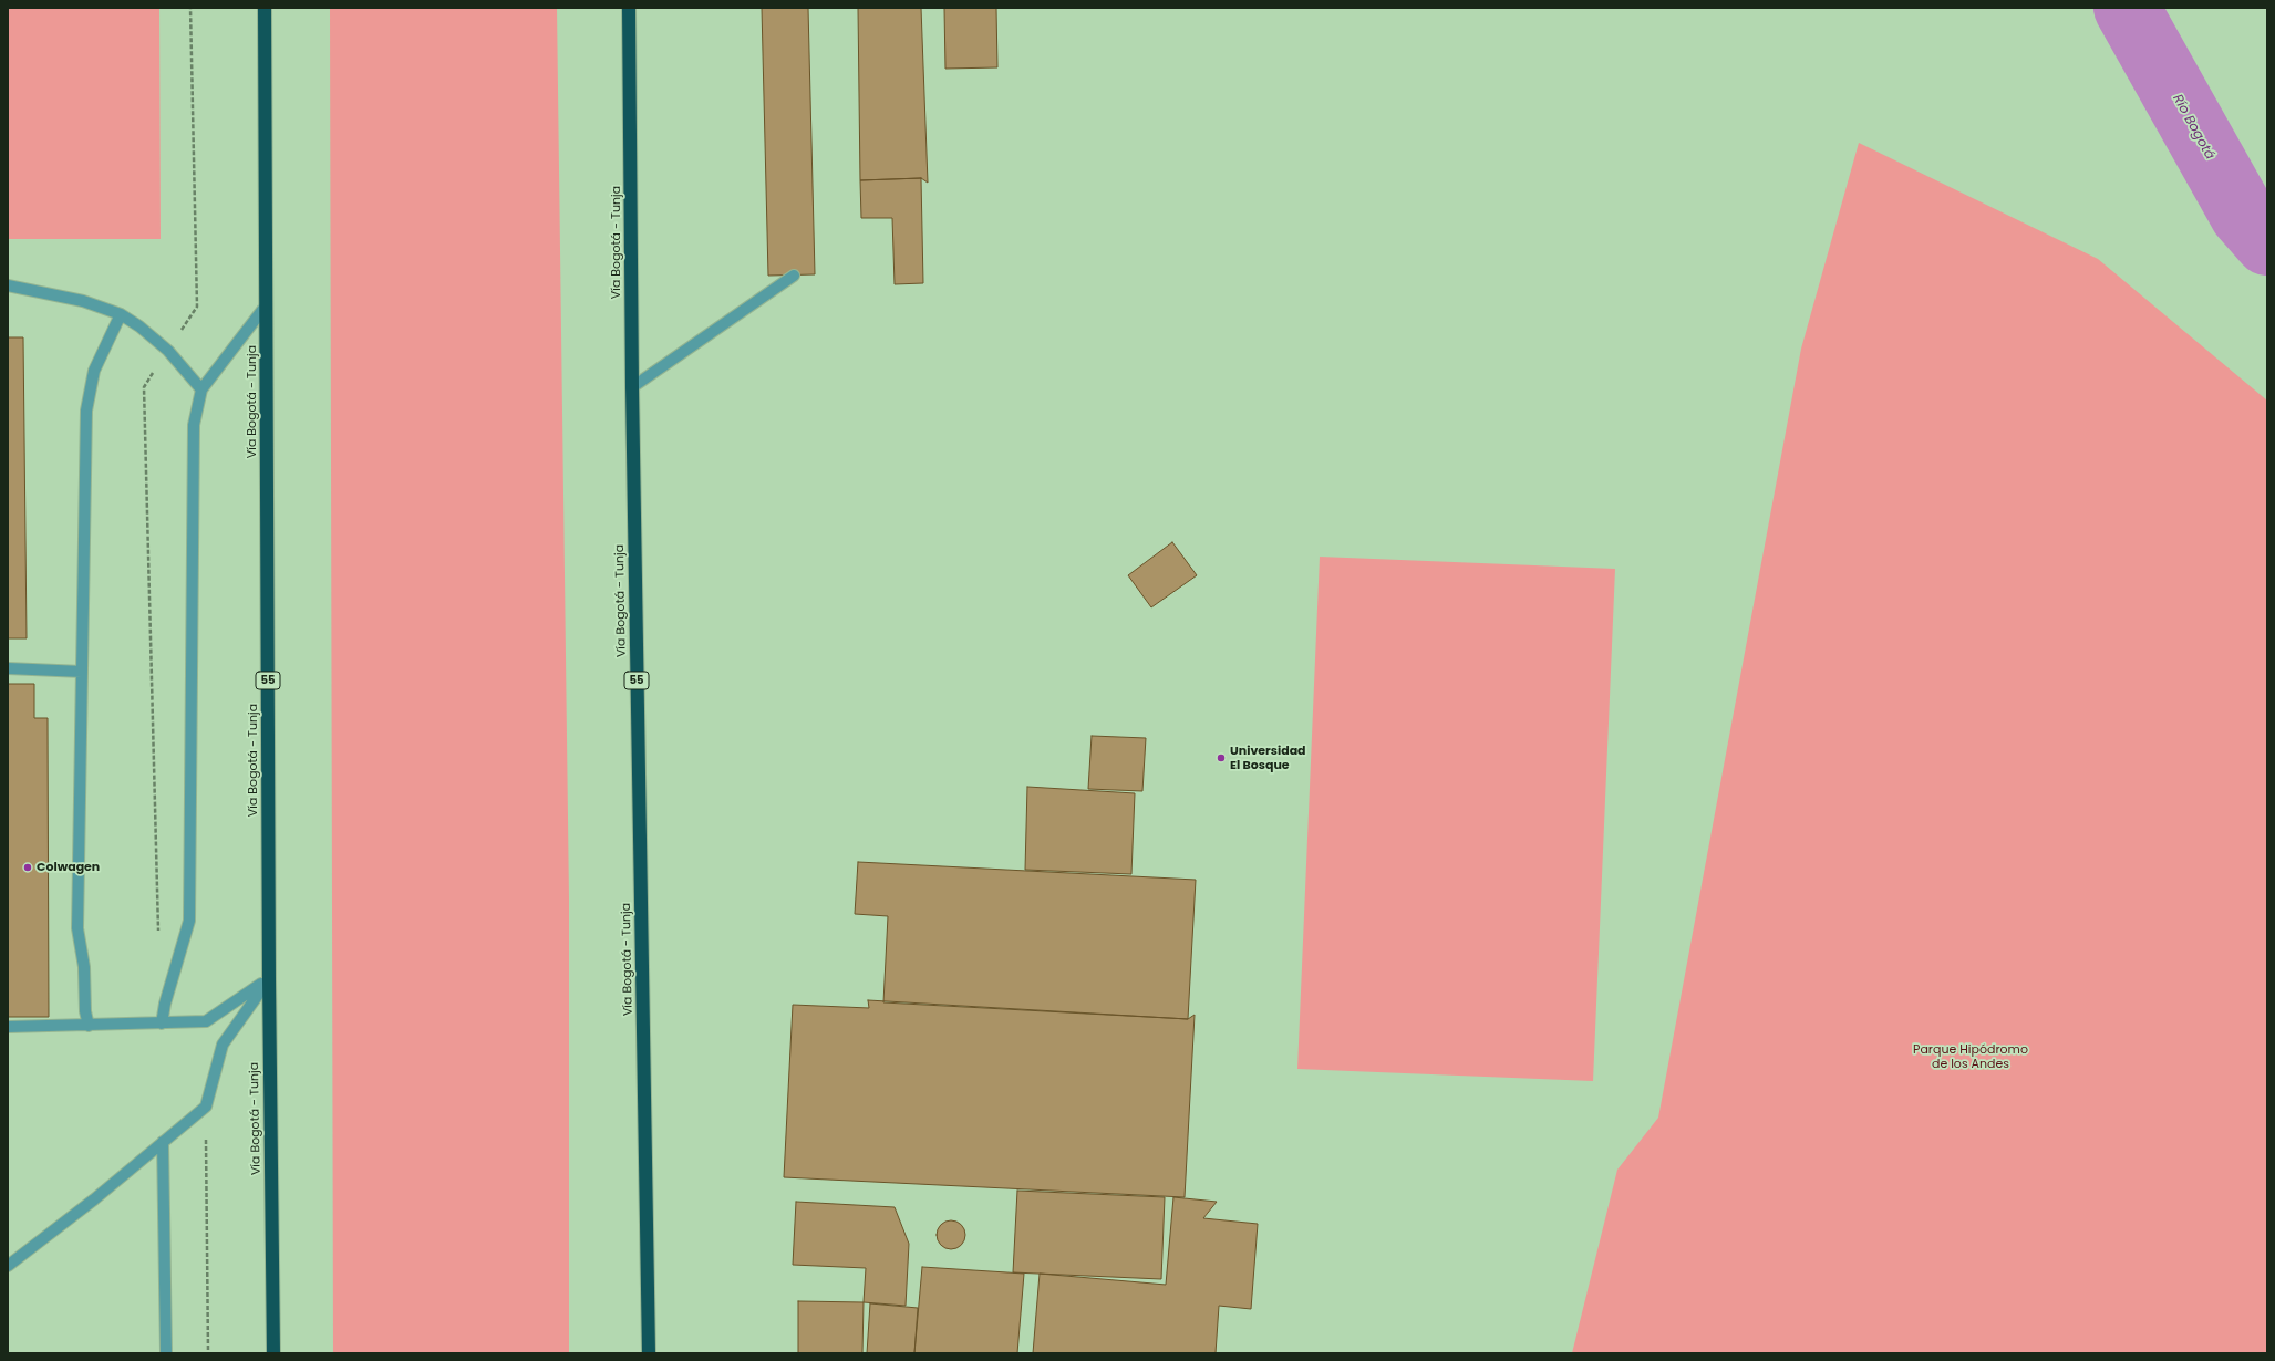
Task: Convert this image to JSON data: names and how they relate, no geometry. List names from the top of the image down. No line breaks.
{"streets":{"highway":["Vía Bogotá - Tunja","55"]},"water":["Río Bogotá"],"parks":["Parque Hipódromo de los Andes"],"places":["Universidad El Bosque","Colwagen"]}
